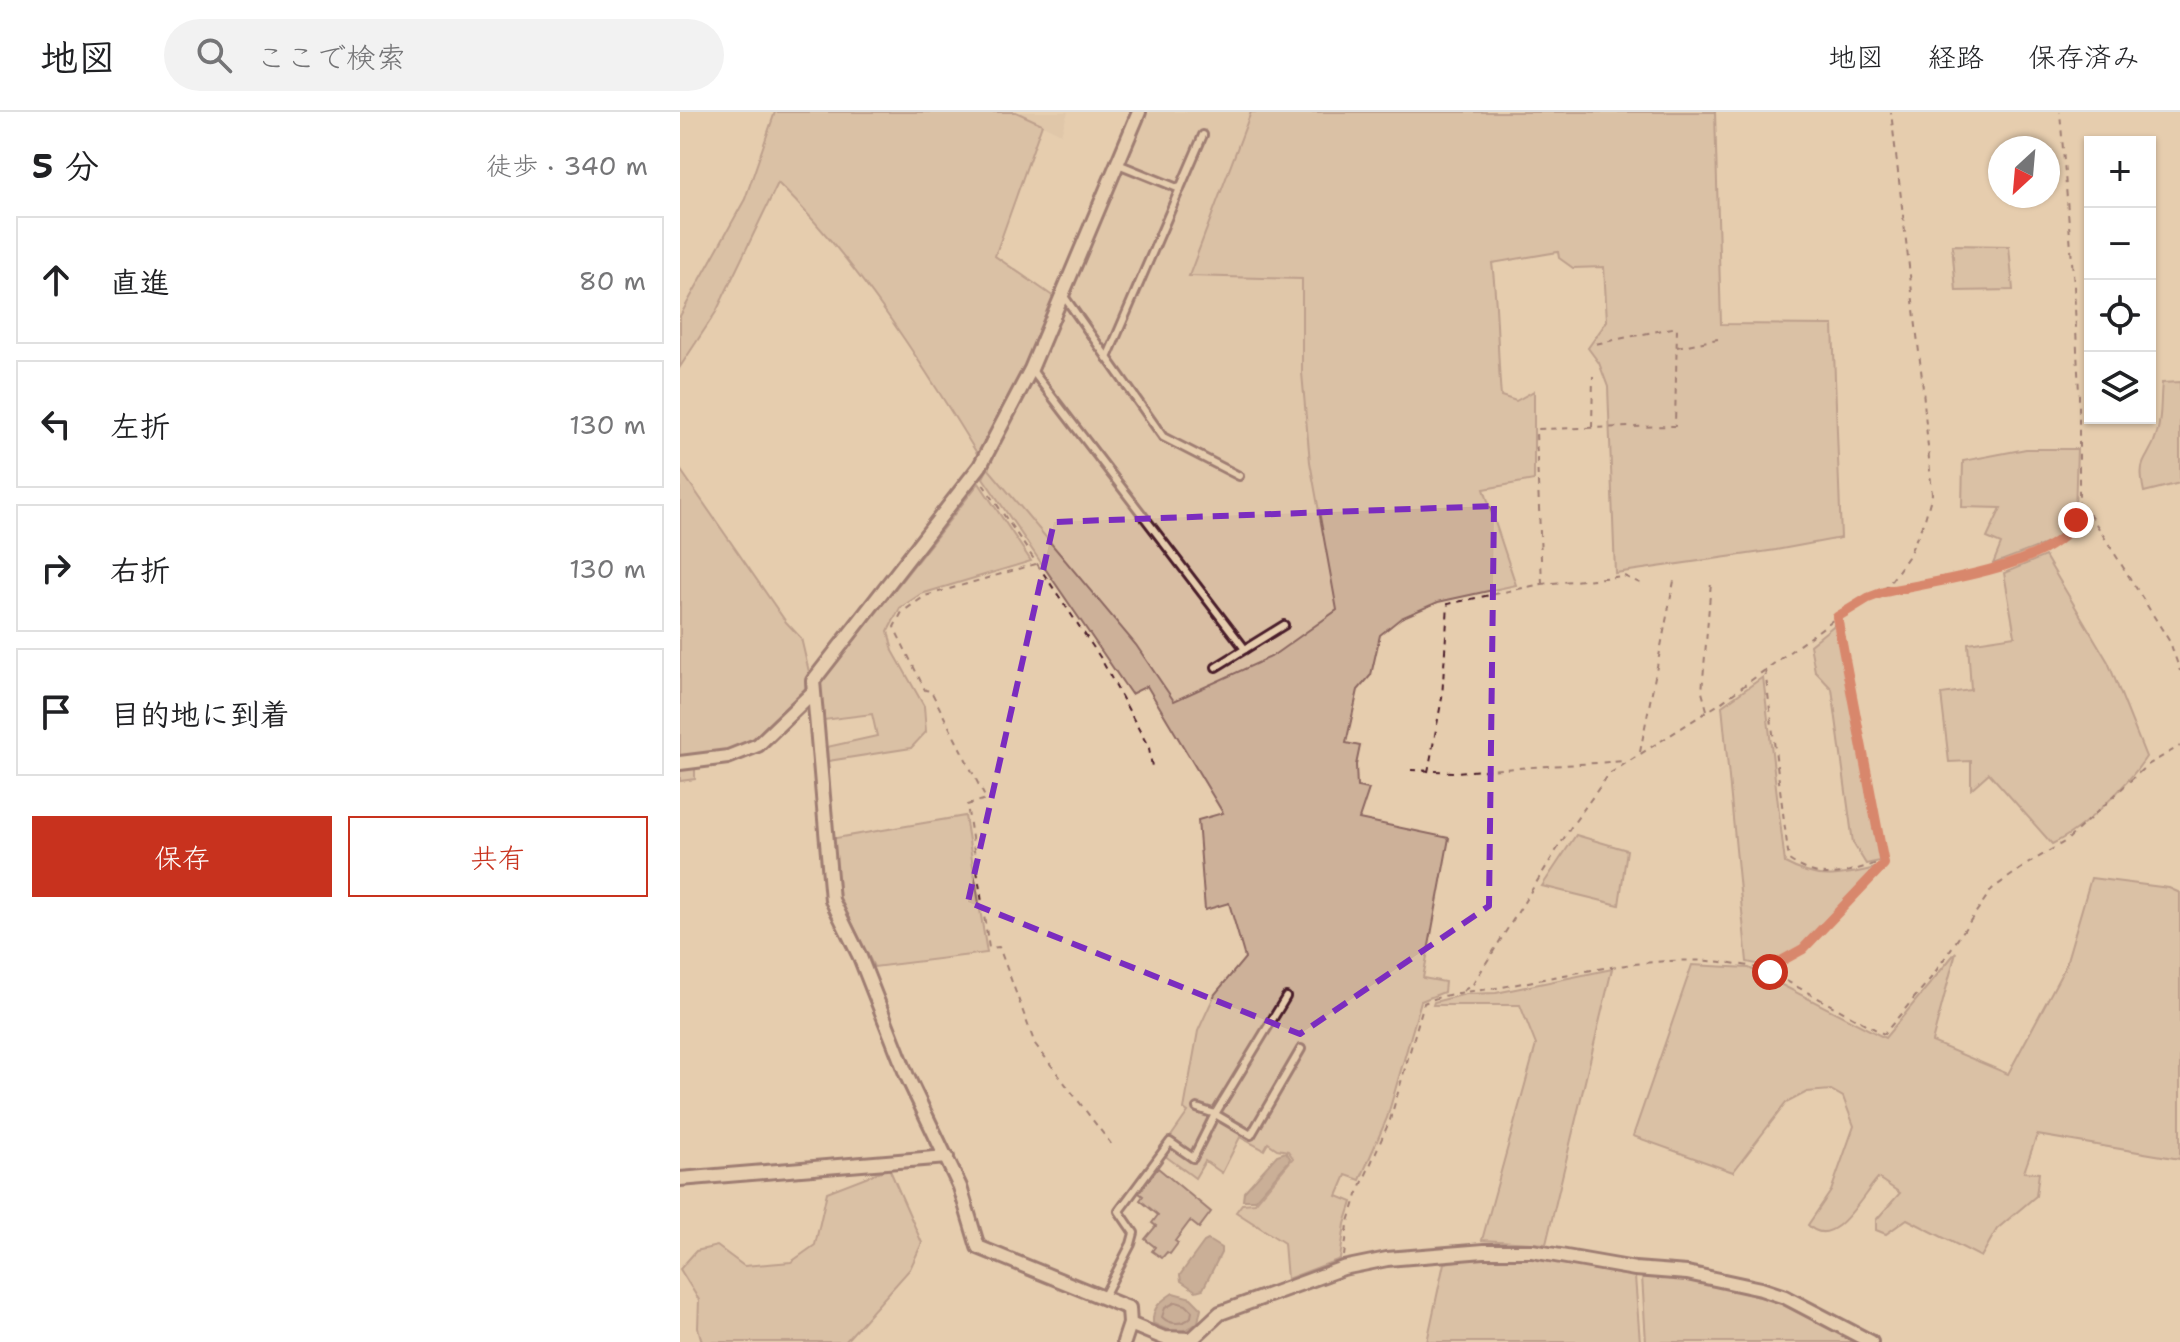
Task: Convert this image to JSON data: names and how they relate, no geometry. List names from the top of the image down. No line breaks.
{"north":"bottom left","page":{"header":"地図","search":"ここで検索","nav":["地図","経路","保存済み"],"heading":["5 分","徒歩 · 340 m"],"map_buttons":["+","−"],"list":[["直進","80 m"],["左折","130 m"],["右折","130 m"],"目的地に到着"],"buttons":["保存","共有"]}}
